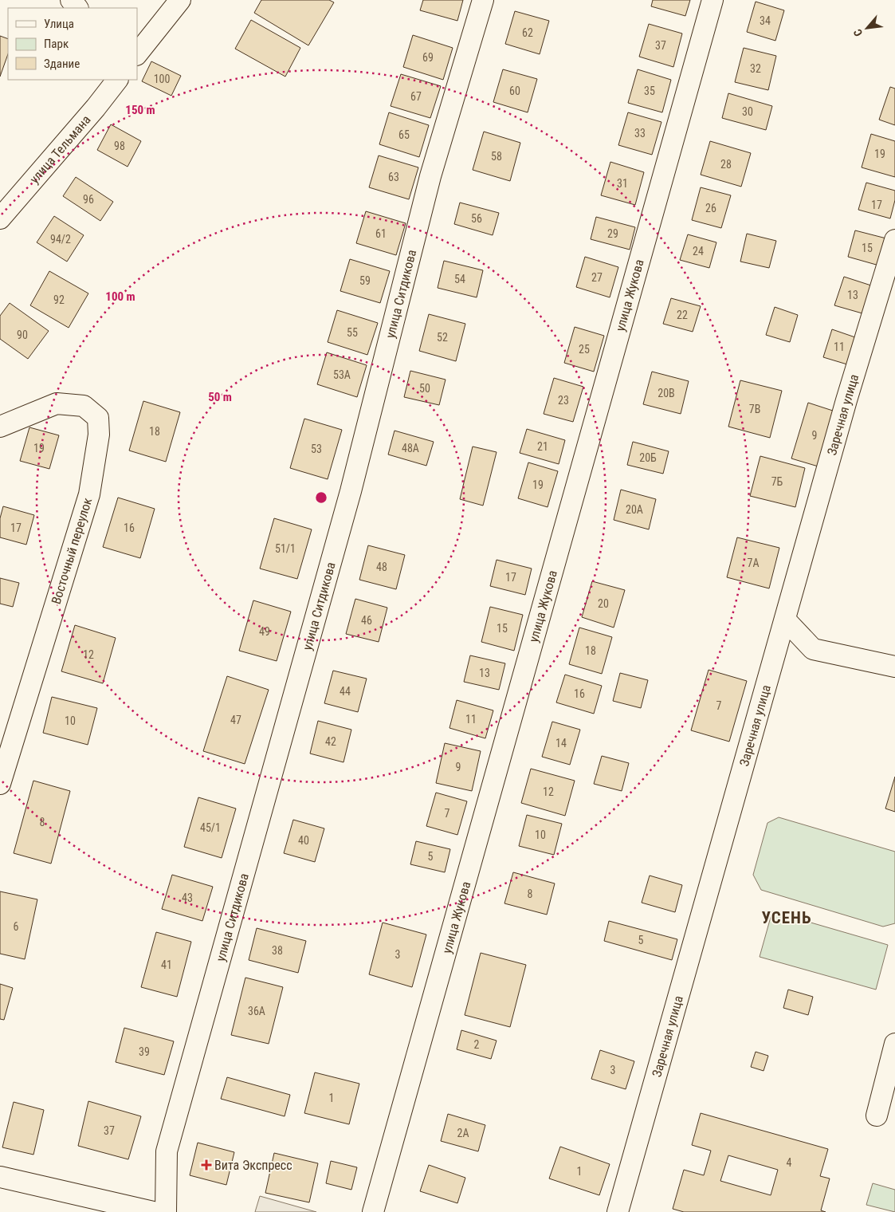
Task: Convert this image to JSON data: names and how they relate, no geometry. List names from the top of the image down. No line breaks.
{"streets":{"street":["улица Тельмана","улица Ситдикова","улица Жукова","Заречная улица","Восточный переулок"]},"districts":["УСЕНЬ"],"places":{"health":["Вита Экспресс"]},"house_numbers":["34","62","37","69","32","100","60","35","67","30","33","65","98","19","58","28","63","31","96","17","26","56","61","29","94/2","15","24","27","54","59","13","92","22","55","90","52","11","25","53А","50","20В","23","7В","18","9","21","19","48А","53","20Б","7Б","19","20А","17","16","51/1","7А","48","17","20","46","15","49","18","12","13","44","16","7","11","47","10","42","14","9","12","7","8","45/1","10","40","5","8","43","6","5","38","3","41","36А","2","39","3","1","37","2А","4","1"],"legend":["Улица","Парк","Здание"],"north":"bottom left","rings":["150 m","100 m","50 m"]}
